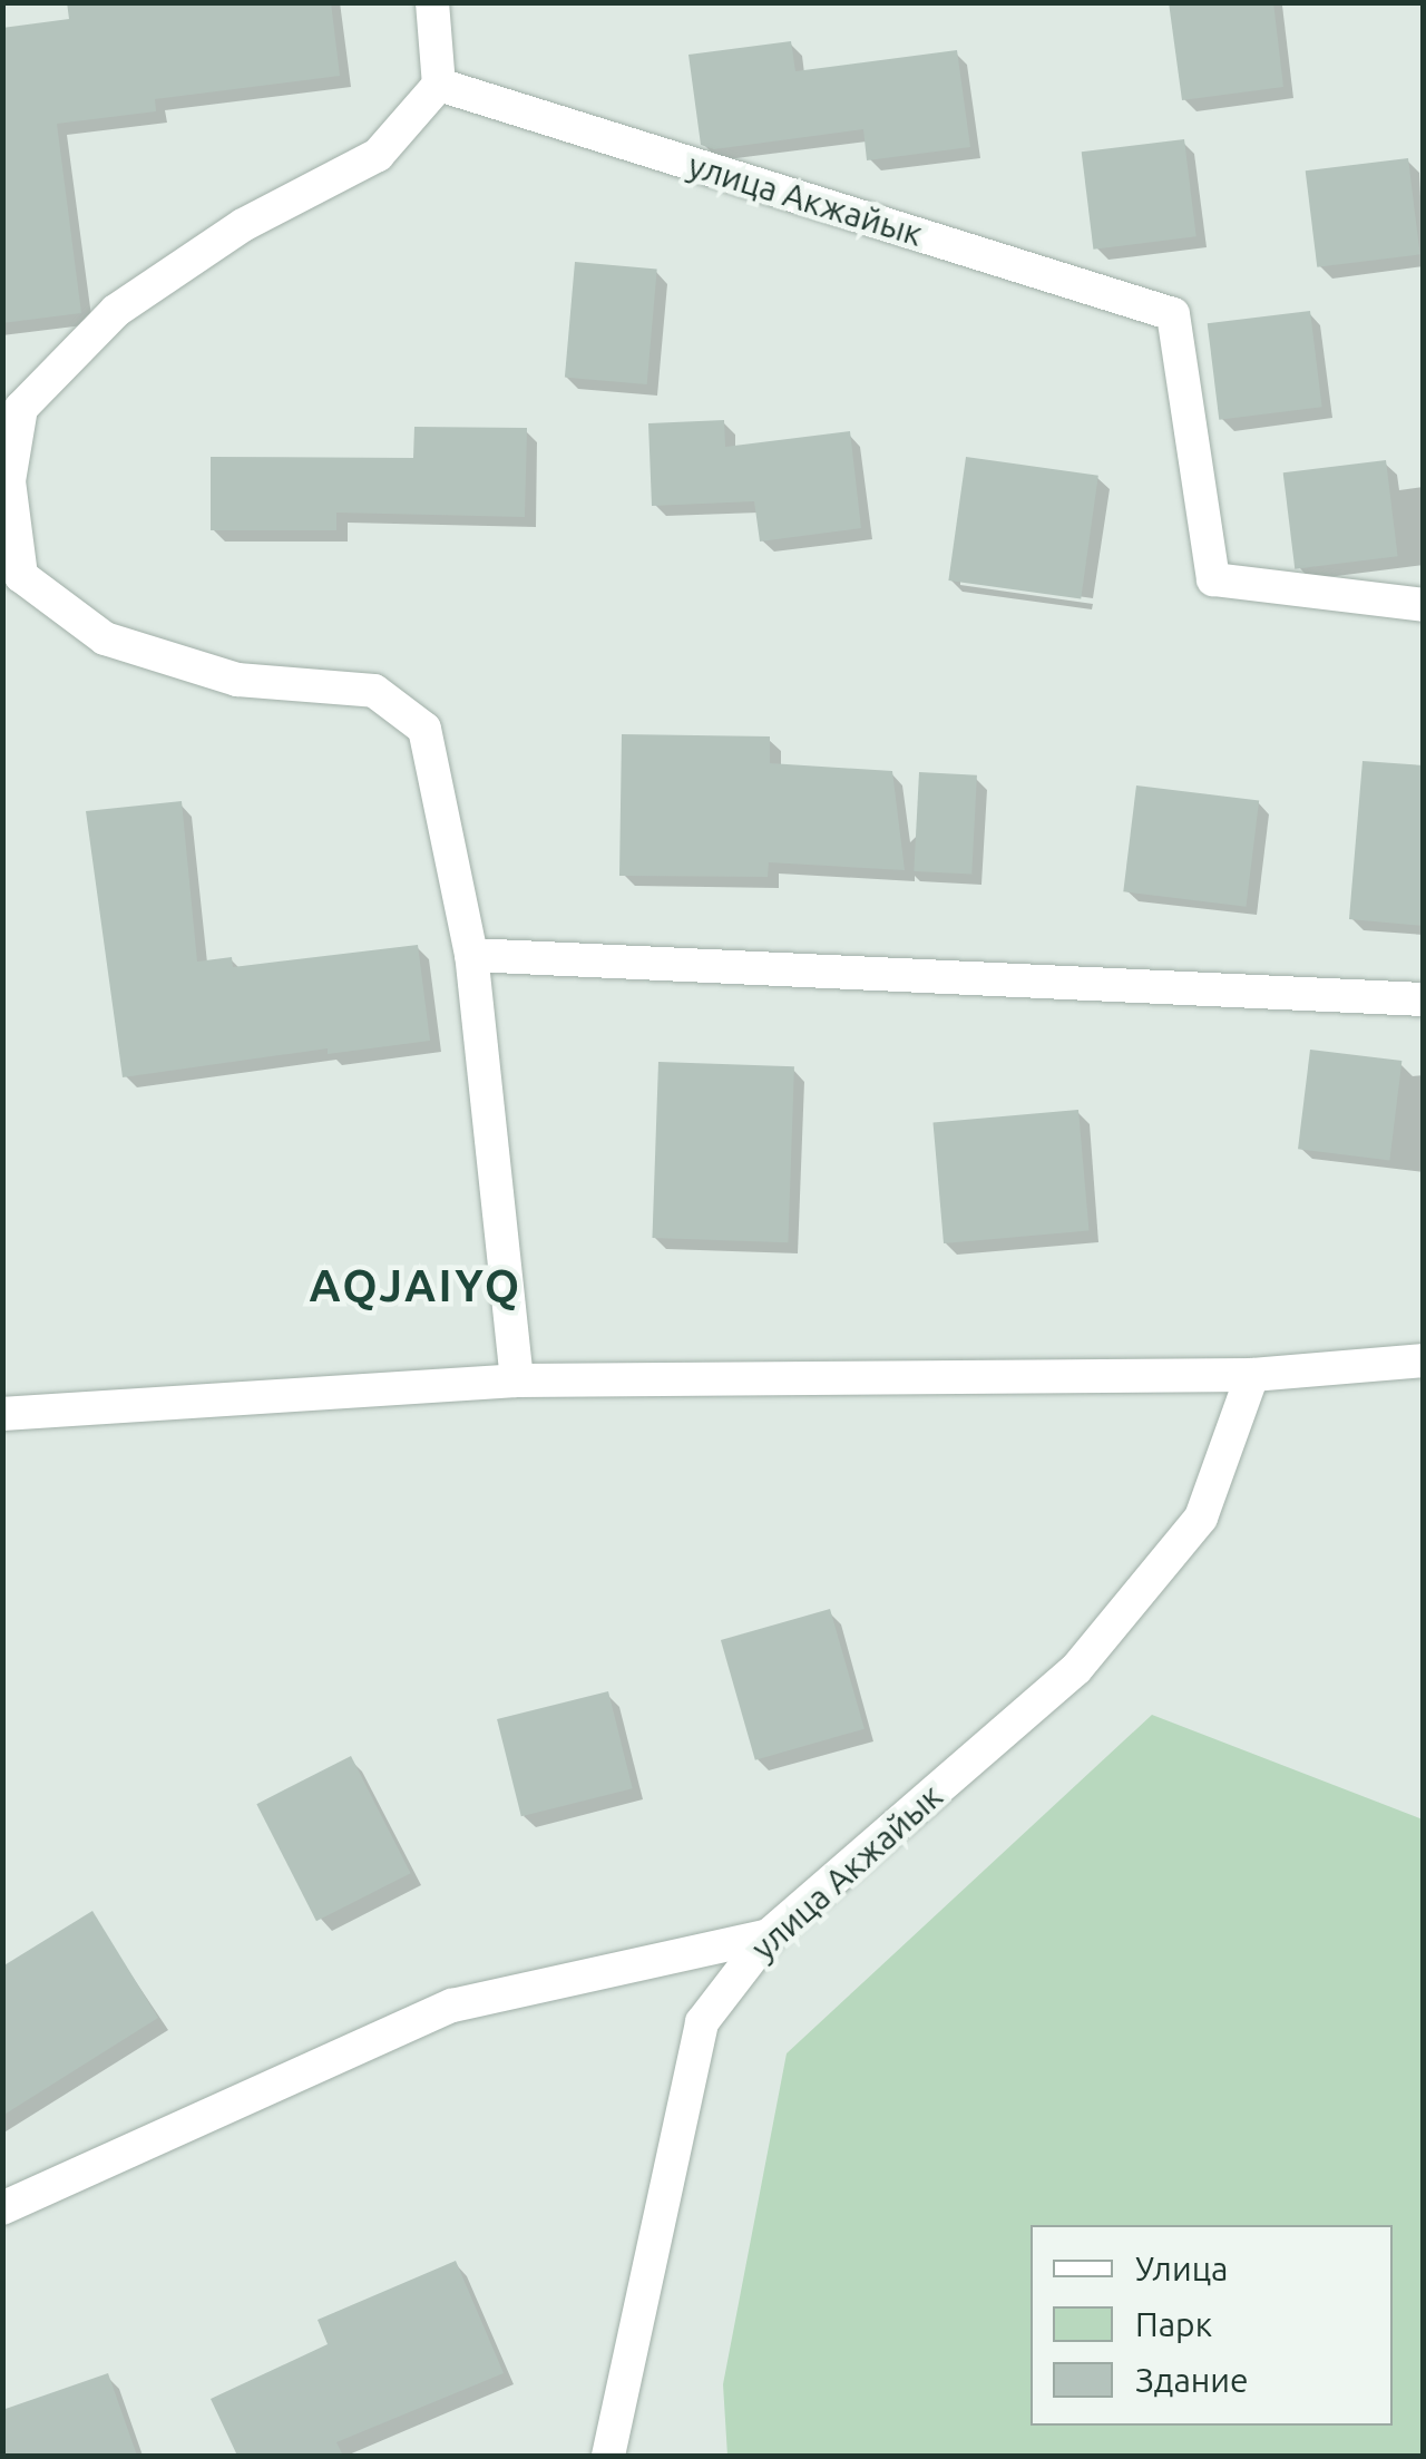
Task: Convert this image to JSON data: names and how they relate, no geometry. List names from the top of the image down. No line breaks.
{"streets":{"street":["улица Акжайык"]},"districts":["AQJAIYQ"],"legend":["Улица","Парк","Здание"]}
